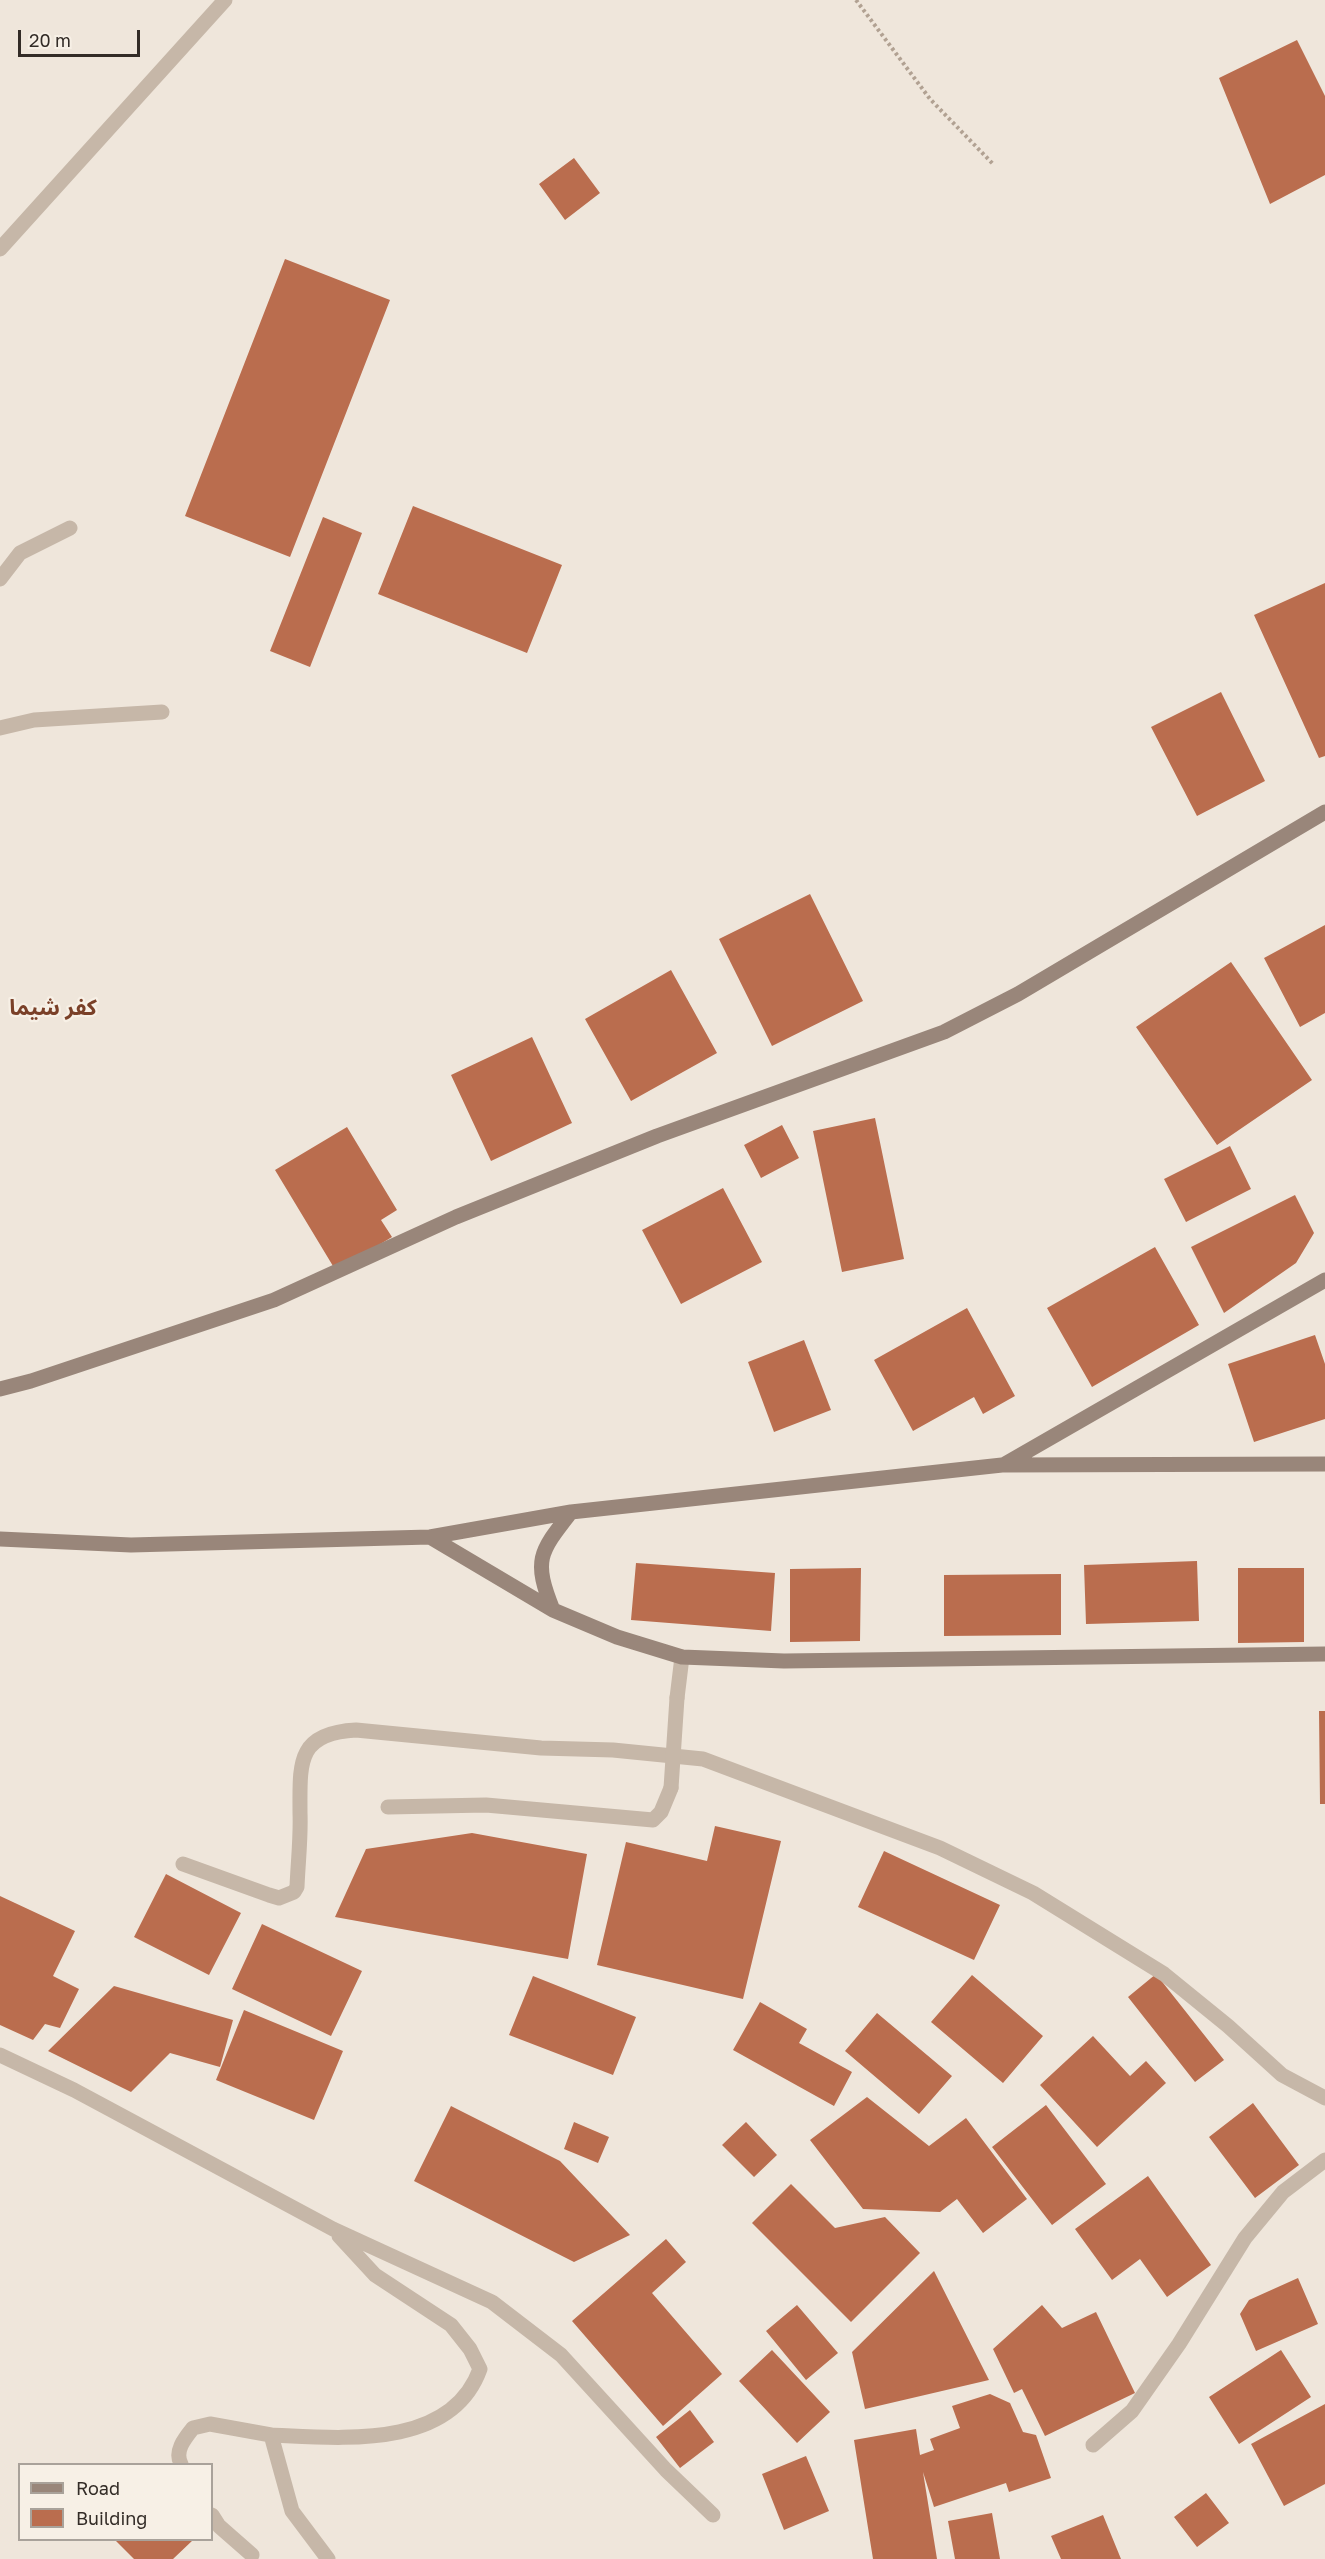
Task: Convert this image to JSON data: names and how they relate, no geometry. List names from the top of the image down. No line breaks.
{"districts":["كفر شيما"],"legend":["Road","Building"],"scale_bar":"20 m"}
